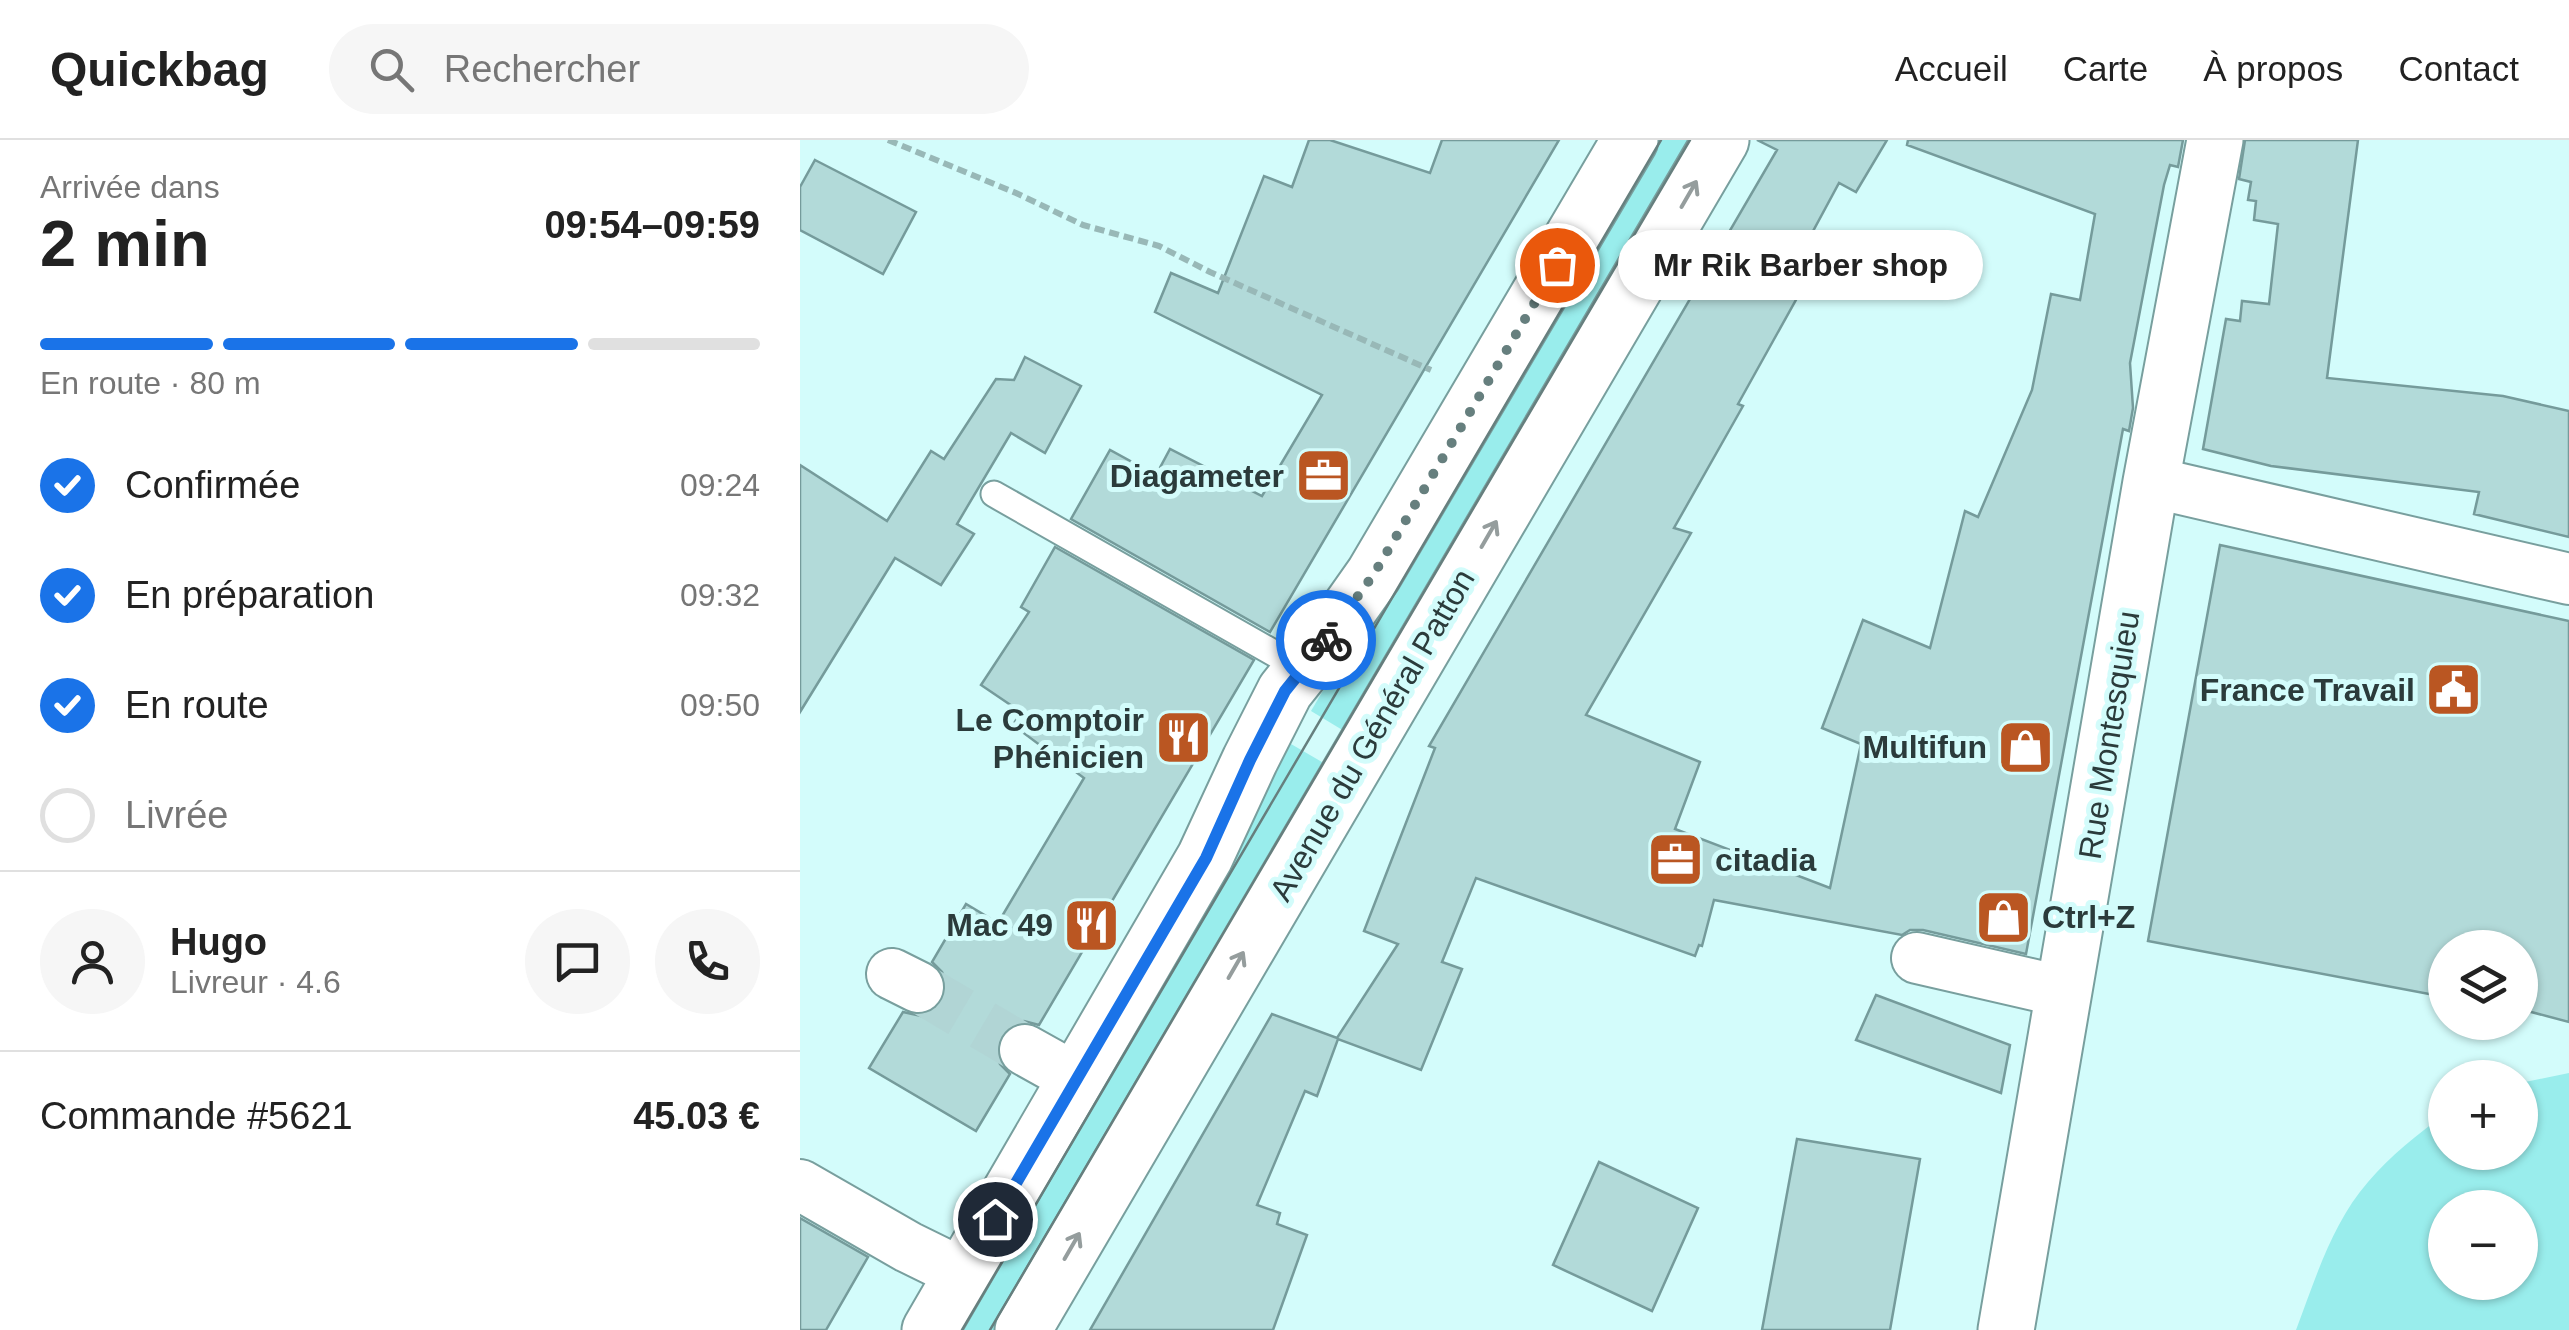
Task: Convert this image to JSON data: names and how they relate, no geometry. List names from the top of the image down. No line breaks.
{"streets":{"street":["Avenue du Général Patton","Rue Montesquieu"]},"places":{"other":["Mr Rik Barber shop"],"office":["Diagameter","citadia"],"public building":["France Travail"],"restaurant":["Le Comptoir Phénicien","Mac 49"],"shop":["Multifun","Ctrl+Z"]},"page":{"header":"Quickbag","search":"Rechercher","nav":["Accueil","Carte","À propos","Contact"],"heading":["2 min","Arrivée dans","09:54–09:59"],"panel":["Hugo","Livreur · 4.6","Commande #5621","45.03 €"],"bubble":"Mr Rik Barber shop","bar":"En route · 80 m","list":[["Confirmée","09:24"],["En préparation","09:32"],["En route","09:50"],"Livrée"],"map_buttons":["+","−"]}}
